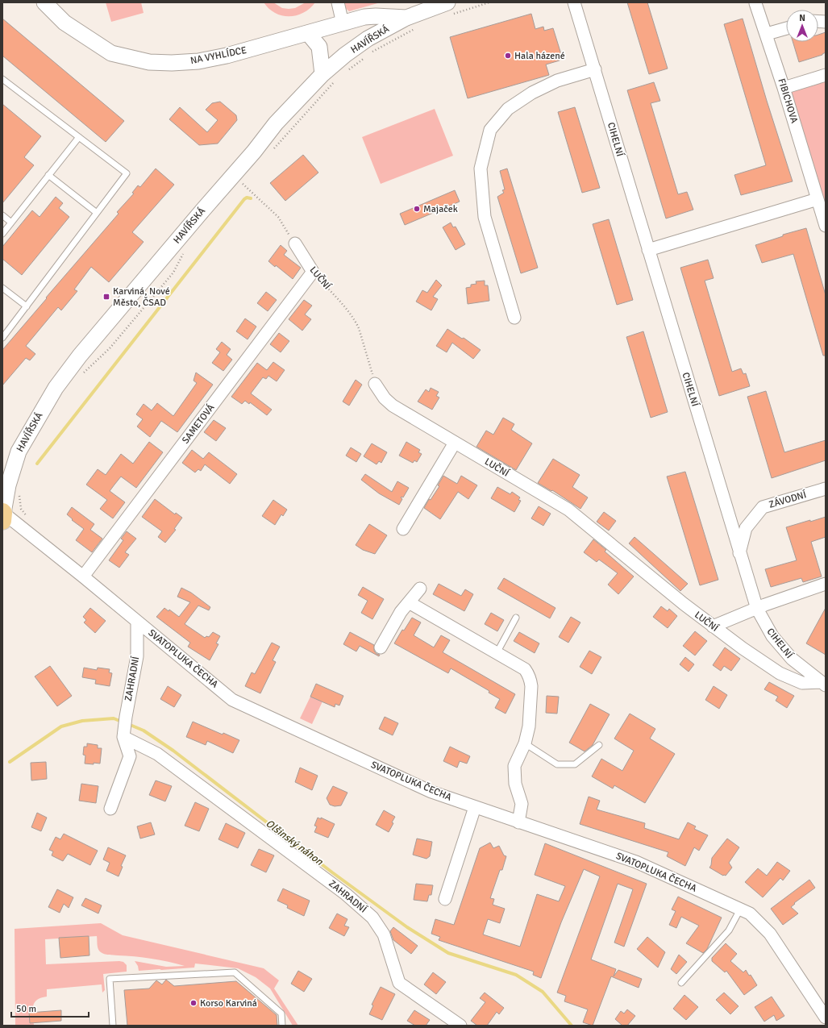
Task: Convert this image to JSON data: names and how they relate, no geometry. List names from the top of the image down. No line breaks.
{"streets":{"street":["HAVÍŘSKÁ","NA VYHLÍDCE","FIBICHOVA","CIHELNÍ","LUČNÍ","SAMETOVÁ","ZÁVODNÍ","SVATOPLUKA ČECHA","ZAHRADNÍ"]},"crossings":[["HAVÍŘSKÁ","NA VYHLÍDCE"],["HAVÍŘSKÁ","SVATOPLUKA ČECHA"],["CIHELNÍ","LUČNÍ"],["CIHELNÍ","ZÁVODNÍ"],["LUČNÍ","SAMETOVÁ"],["SAMETOVÁ","SVATOPLUKA ČECHA"],["SVATOPLUKA ČECHA","ZAHRADNÍ"]],"water":["Olšinský náhon"],"places":{"other":["Hala házené","Majaček","Korso Karviná"],"transit":["Karviná, Nové Město, ČSAD"]},"scale_bar":"50 m","north":"top"}
